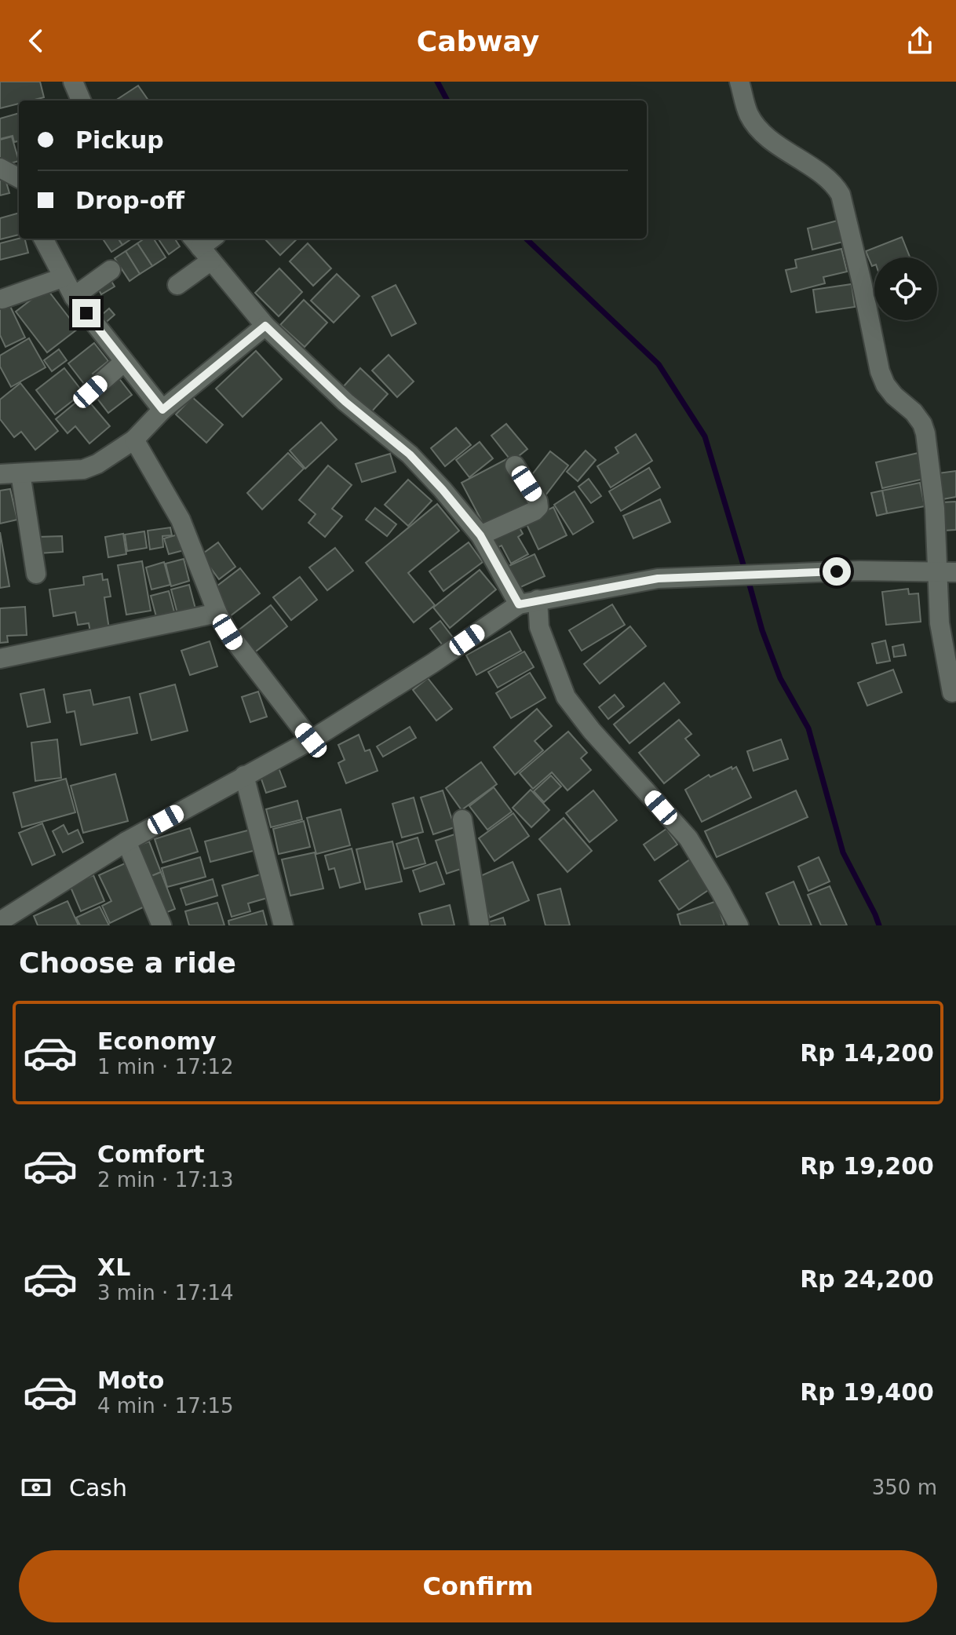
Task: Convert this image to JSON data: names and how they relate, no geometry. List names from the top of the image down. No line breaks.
{"page":{"header":"Cabway","banner":["Pickup","Drop-off"],"heading":"Choose a ride","list":[{"name":"Economy","note":"1 min · 17:12","value":"Rp 14,200"},{"name":"Comfort","note":"2 min · 17:13","value":"Rp 19,200"},{"name":"XL","note":"3 min · 17:14","value":"Rp 24,200"},{"name":"Moto","note":"4 min · 17:15","value":"Rp 19,400"}],"pay":["Cash","350 m"],"buttons":"Confirm"}}
